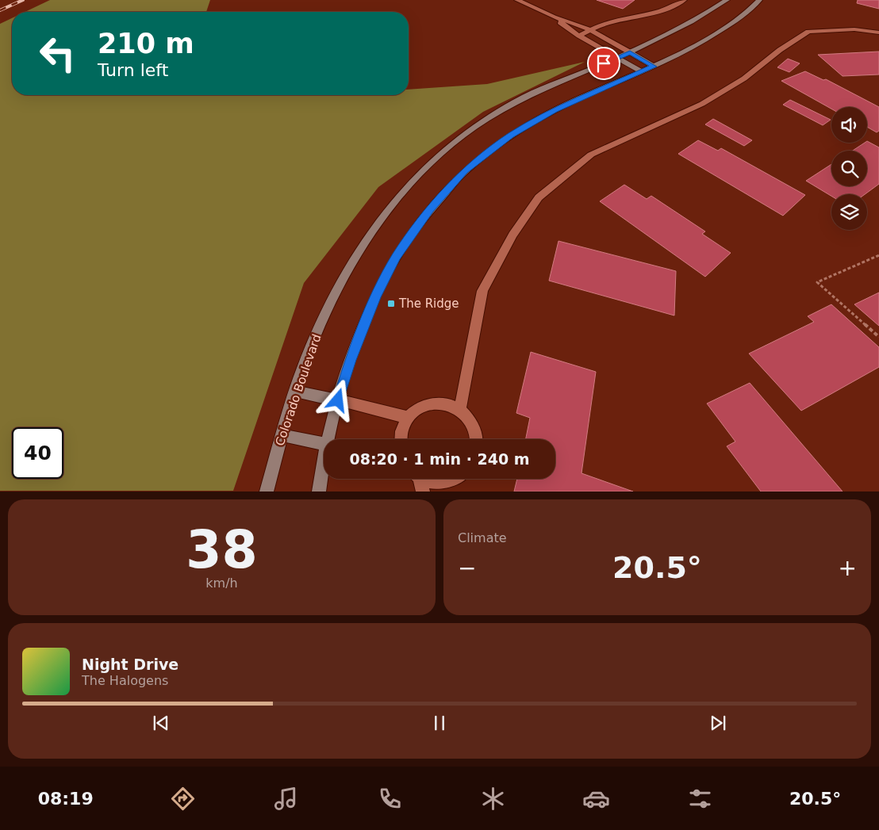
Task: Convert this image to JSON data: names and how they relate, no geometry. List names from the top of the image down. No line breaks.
{"streets":{"street":["Colorado Boulevard"]},"places":{"transit":["The Ridge"]},"page":{"turn":["210 m","Turn left"],"limit":"40","trip":"08:20 · 1 min · 240 m","tile":[["38","km/h"],"Climate"],"heat":["−","20.5°","+"],"song":["Night Drive","The Halogens"],"tabs":["08:19","20.5°"]}}
